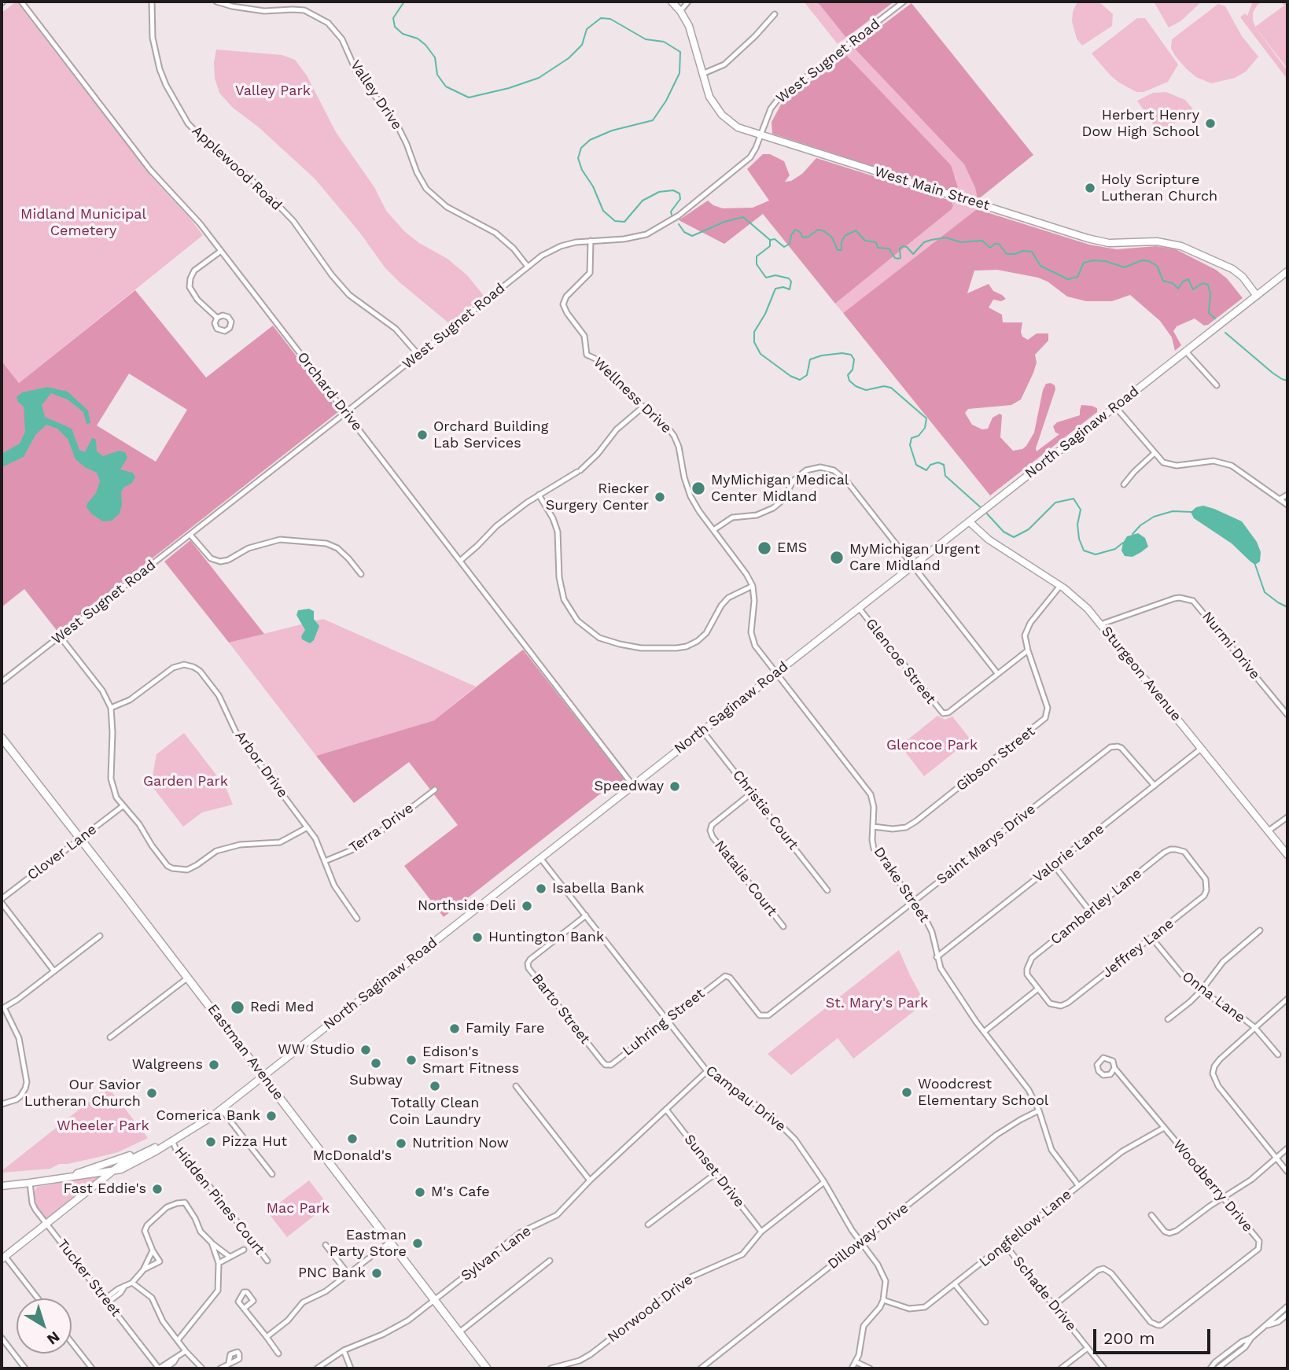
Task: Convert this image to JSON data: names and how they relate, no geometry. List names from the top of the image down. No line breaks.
{"streets":{"main road":["West Main Street","North Saginaw Road","Sturgeon Avenue","Eastman Avenue"],"street":["West Sugnet Road","Valley Drive","Applewood Road","Orchard Drive","Wellness Drive","Nurmi Drive","Glencoe Street","Gibson Street","Arbor Drive","Christie Court","Terra Drive","Saint Marys Drive","Clover Lane","Valorie Lane","Natalie Court","Drake Street","Camberley Lane","Jeffrey Lane","Onna Lane","Barto Street","Luhring Street","Campau Drive","Sunset Drive","Woodberry Drive","Hidden Pines Court","Longfellow Lane","Dilloway Drive","Sylvan Lane","Tucker Street","Schade Drive","Norwood Drive"]},"crossings":[["West Sugnet Road","Valley Drive"],["West Sugnet Road","Applewood Road"],["West Sugnet Road","West Main Street"],["West Sugnet Road","Orchard Drive"],["West Sugnet Road","Wellness Drive"],["West Main Street","North Saginaw Road"],["Orchard Drive","North Saginaw Road"],["North Saginaw Road","Glencoe Street"],["North Saginaw Road","Sturgeon Avenue"],["North Saginaw Road","Christie Court"],["North Saginaw Road","Drake Street"],["North Saginaw Road","Eastman Avenue"],["North Saginaw Road","Campau Drive"],["North Saginaw Road","Hidden Pines Court"],["North Saginaw Road","Tucker Street"],["Nurmi Drive","Sturgeon Avenue"],["Sturgeon Avenue","Gibson Street"],["Sturgeon Avenue","Valorie Lane"],["Gibson Street","Drake Street"],["Arbor Drive","Terra Drive"],["Christie Court","Natalie Court"],["Saint Marys Drive","Valorie Lane"],["Saint Marys Drive","Drake Street"],["Saint Marys Drive","Luhring Street"],["Clover Lane","Eastman Avenue"],["Valorie Lane","Drake Street"],["Drake Street","Longfellow Lane"],["Drake Street","Dilloway Drive"],["Camberley Lane","Jeffrey Lane"],["Jeffrey Lane","Onna Lane"],["Barto Street","Luhring Street"],["Barto Street","Campau Drive"],["Luhring Street","Campau Drive"],["Eastman Avenue","Sylvan Lane"],["Campau Drive","Longfellow Lane"],["Campau Drive","Dilloway Drive"],["Campau Drive","Sylvan Lane"],["Campau Drive","Norwood Drive"],["Sunset Drive","Sylvan Lane"],["Sunset Drive","Norwood Drive"],["Woodberry Drive","Longfellow Lane"],["Woodberry Drive","Schade Drive"],["Longfellow Lane","Schade Drive"]],"parks":["Valley Park","Midland Municipal Cemetery","Glencoe Park","Garden Park","St. Mary's Park","Wheeler Park","Mac Park"],"places":["Herbert Henry Dow High School","Holy Scripture Lutheran Church","Orchard Building Lab Services","MyMichigan Medical Center Midland","Riecker Surgery Center","EMS","MyMichigan Urgent Care Midland","Speedway","Isabella Bank","Northside Deli","Huntington Bank","Redi Med","Family Fare","WW Studio","Edison's Smart Fitness","Subway","Walgreens","Totally Clean Coin Laundry","Woodcrest Elementary School","Our Savior Lutheran Church","Comerica Bank","McDonald's","Pizza Hut","Nutrition Now","Fast Eddie's","M's Cafe","Eastman Party Store","PNC Bank"],"scale_bar":"200 m","north":"bottom right"}
